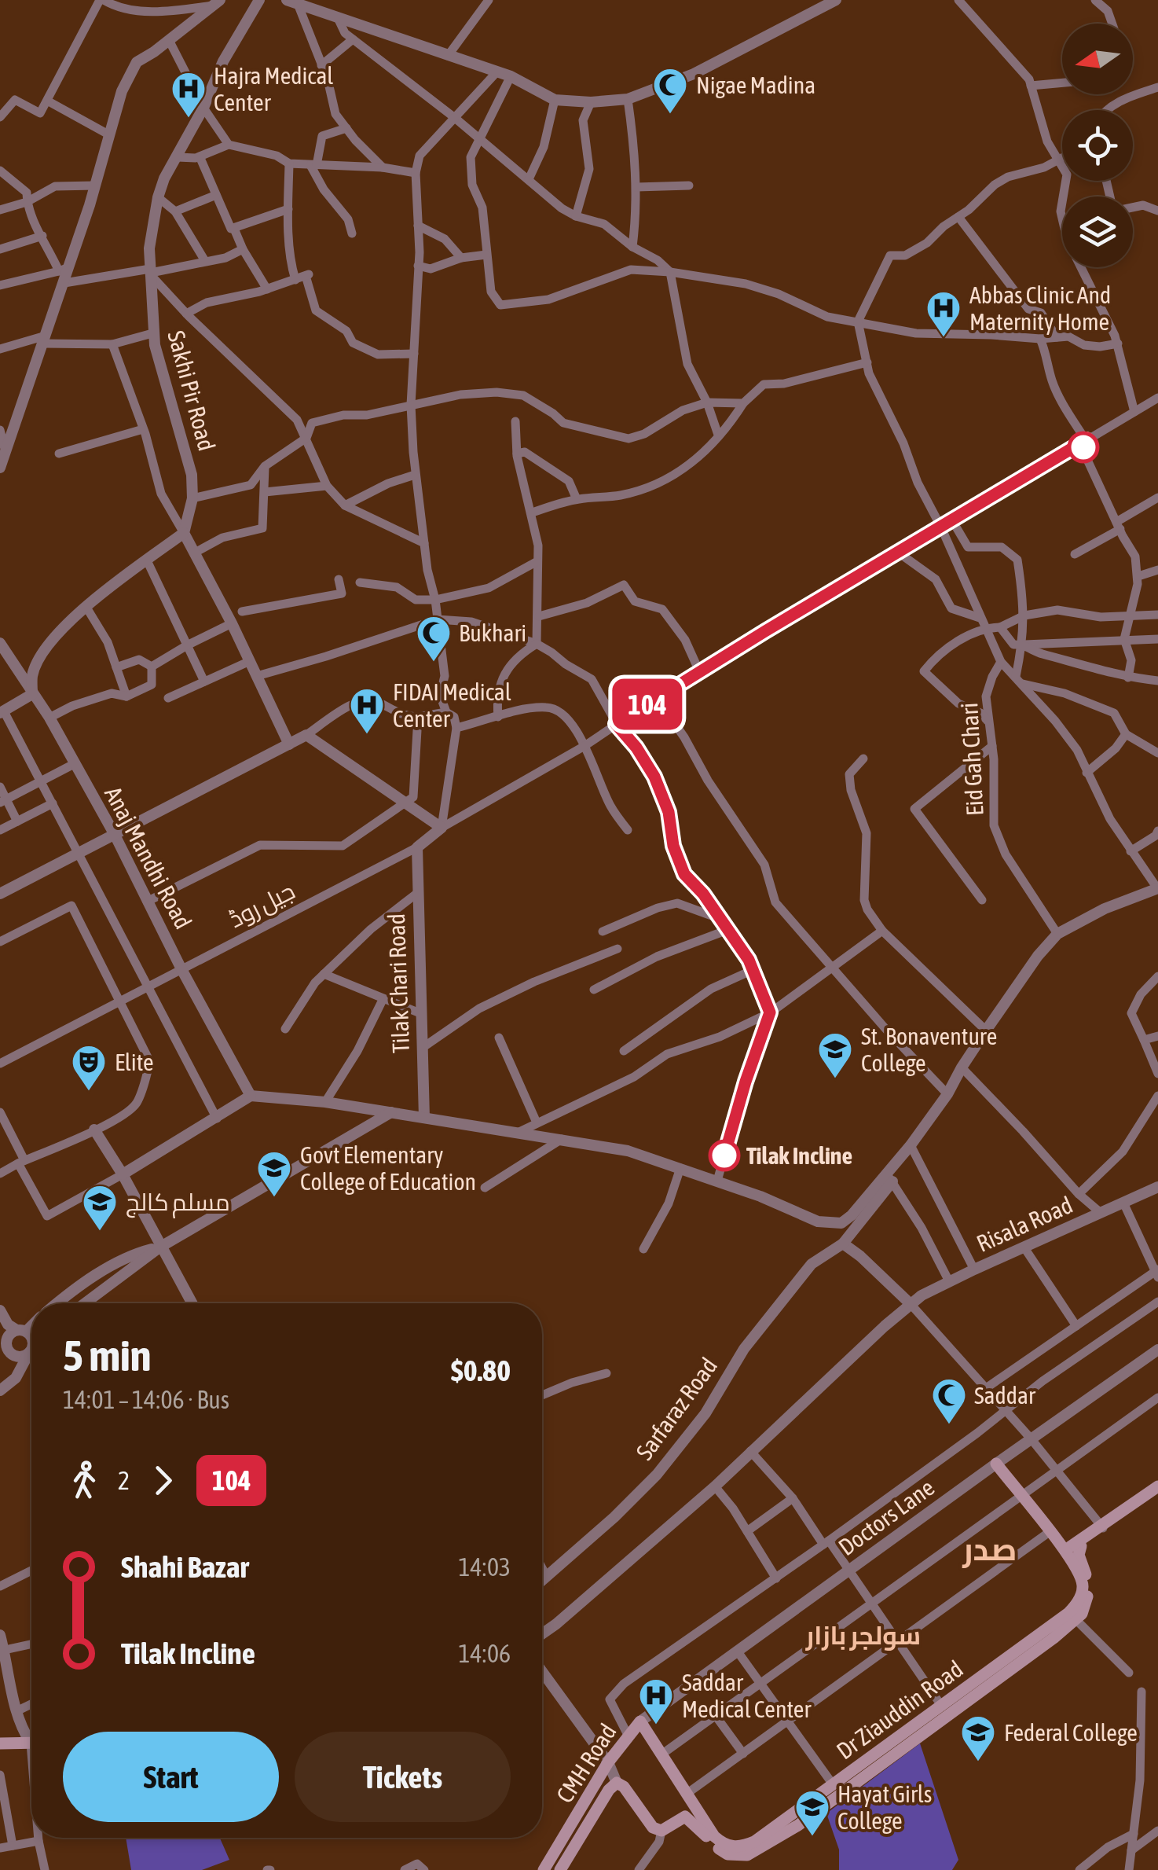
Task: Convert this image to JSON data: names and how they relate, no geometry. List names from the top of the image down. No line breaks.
{"streets":{"main road":["Dr Ziauddin Road","CMH Road"],"street":["Sakhi Pir Road","Eid Gah Chari","Anaj Mandhi Road","جیل روڈ","Tilak Chari Road","Risala Road","Sarfaraz Road","Doctors Lane"]},"crossings":[["Anaj Mandhi Road","جیل روڈ"],["جیل روڈ","Tilak Chari Road"],["Doctors Lane","Dr Ziauddin Road"],["Doctors Lane","CMH Road"],["Dr Ziauddin Road","CMH Road"]],"districts":["صدر","سولجر بازار"],"places":{"mosque":["Nigae Madina","Bukhari","Saddar"],"hospital":["Hajra Medical Center","Abbas Clinic And Maternity Home","FIDAI Medical Center","Saddar Medical Center"],"school or university":["St. Bonaventure College","Govt Elementary College of Education","مسلم کالج","Federal College","Hayat Girls College"],"theatre":["Elite"],"other":["Tilak Incline"]},"lines":["bus line 104"],"north":"left","page":{"on_map":"104","heading":["5 min","14:01 – 14:06 · Bus","$0.80"],"legs":["2","104"],"list":[{"name":"Shahi Bazar","value":"14:03"},{"name":"Tilak Incline","value":"14:06"}],"buttons":["Start","Tickets"]}}
